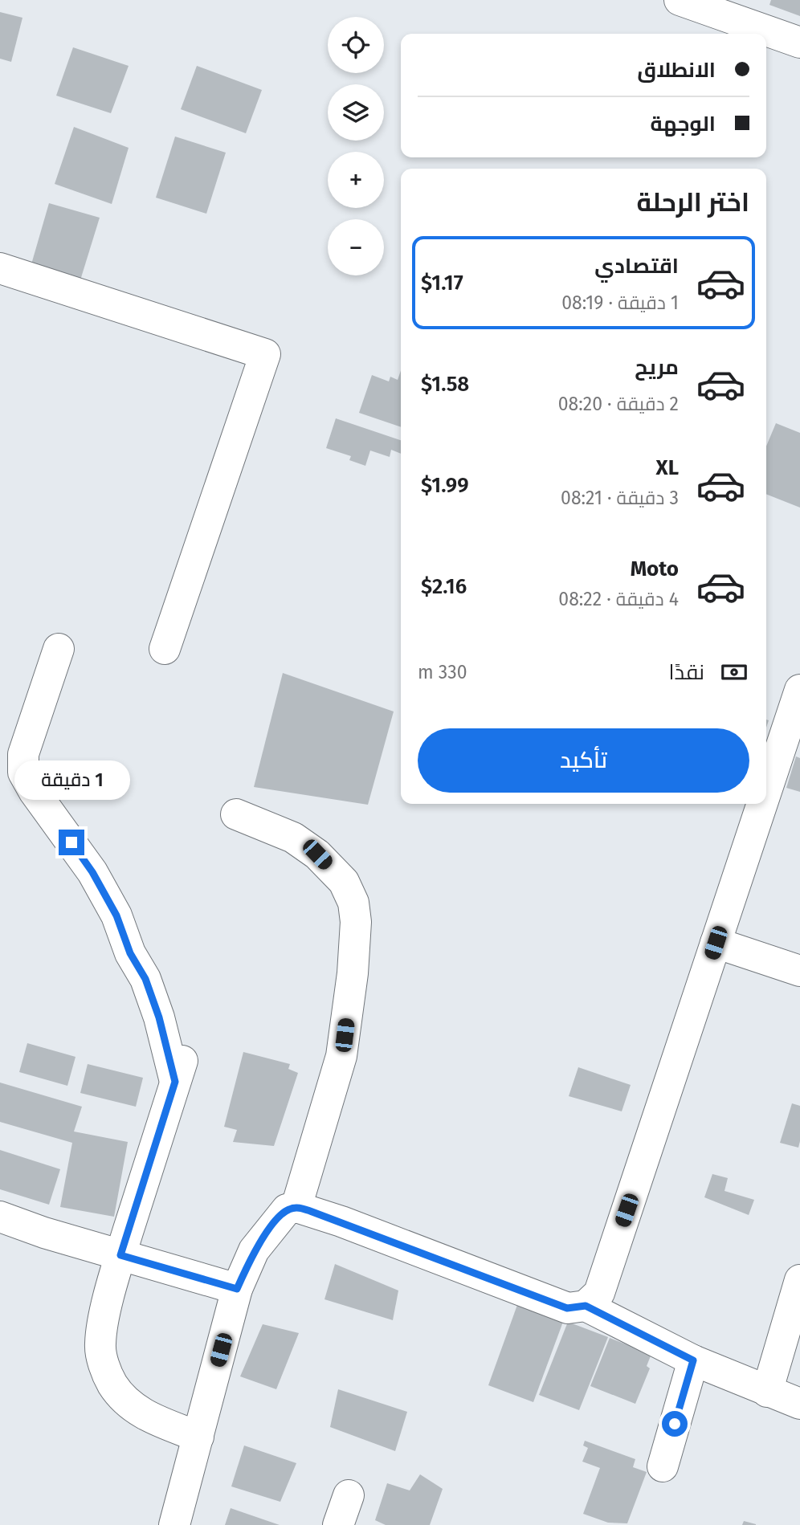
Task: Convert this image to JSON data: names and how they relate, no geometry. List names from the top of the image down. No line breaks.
{"page":{"map_buttons":["+","−"],"banner":["الانطلاق","الوجهة"],"heading":"اختر الرحلة","list":[{"name":"اقتصادي","note":"1 دقيقة · 08:19","value":"$1.17"},{"name":"مريح","note":"2 دقيقة · 08:20","value":"$1.58"},{"name":"XL","note":"3 دقيقة · 08:21","value":"$1.99"},{"name":"Moto","note":"4 دقيقة · 08:22","value":"$2.16"}],"pay":["نقدًا","330 m"],"buttons":"تأكيد","bubble":"1 دقيقة"}}
